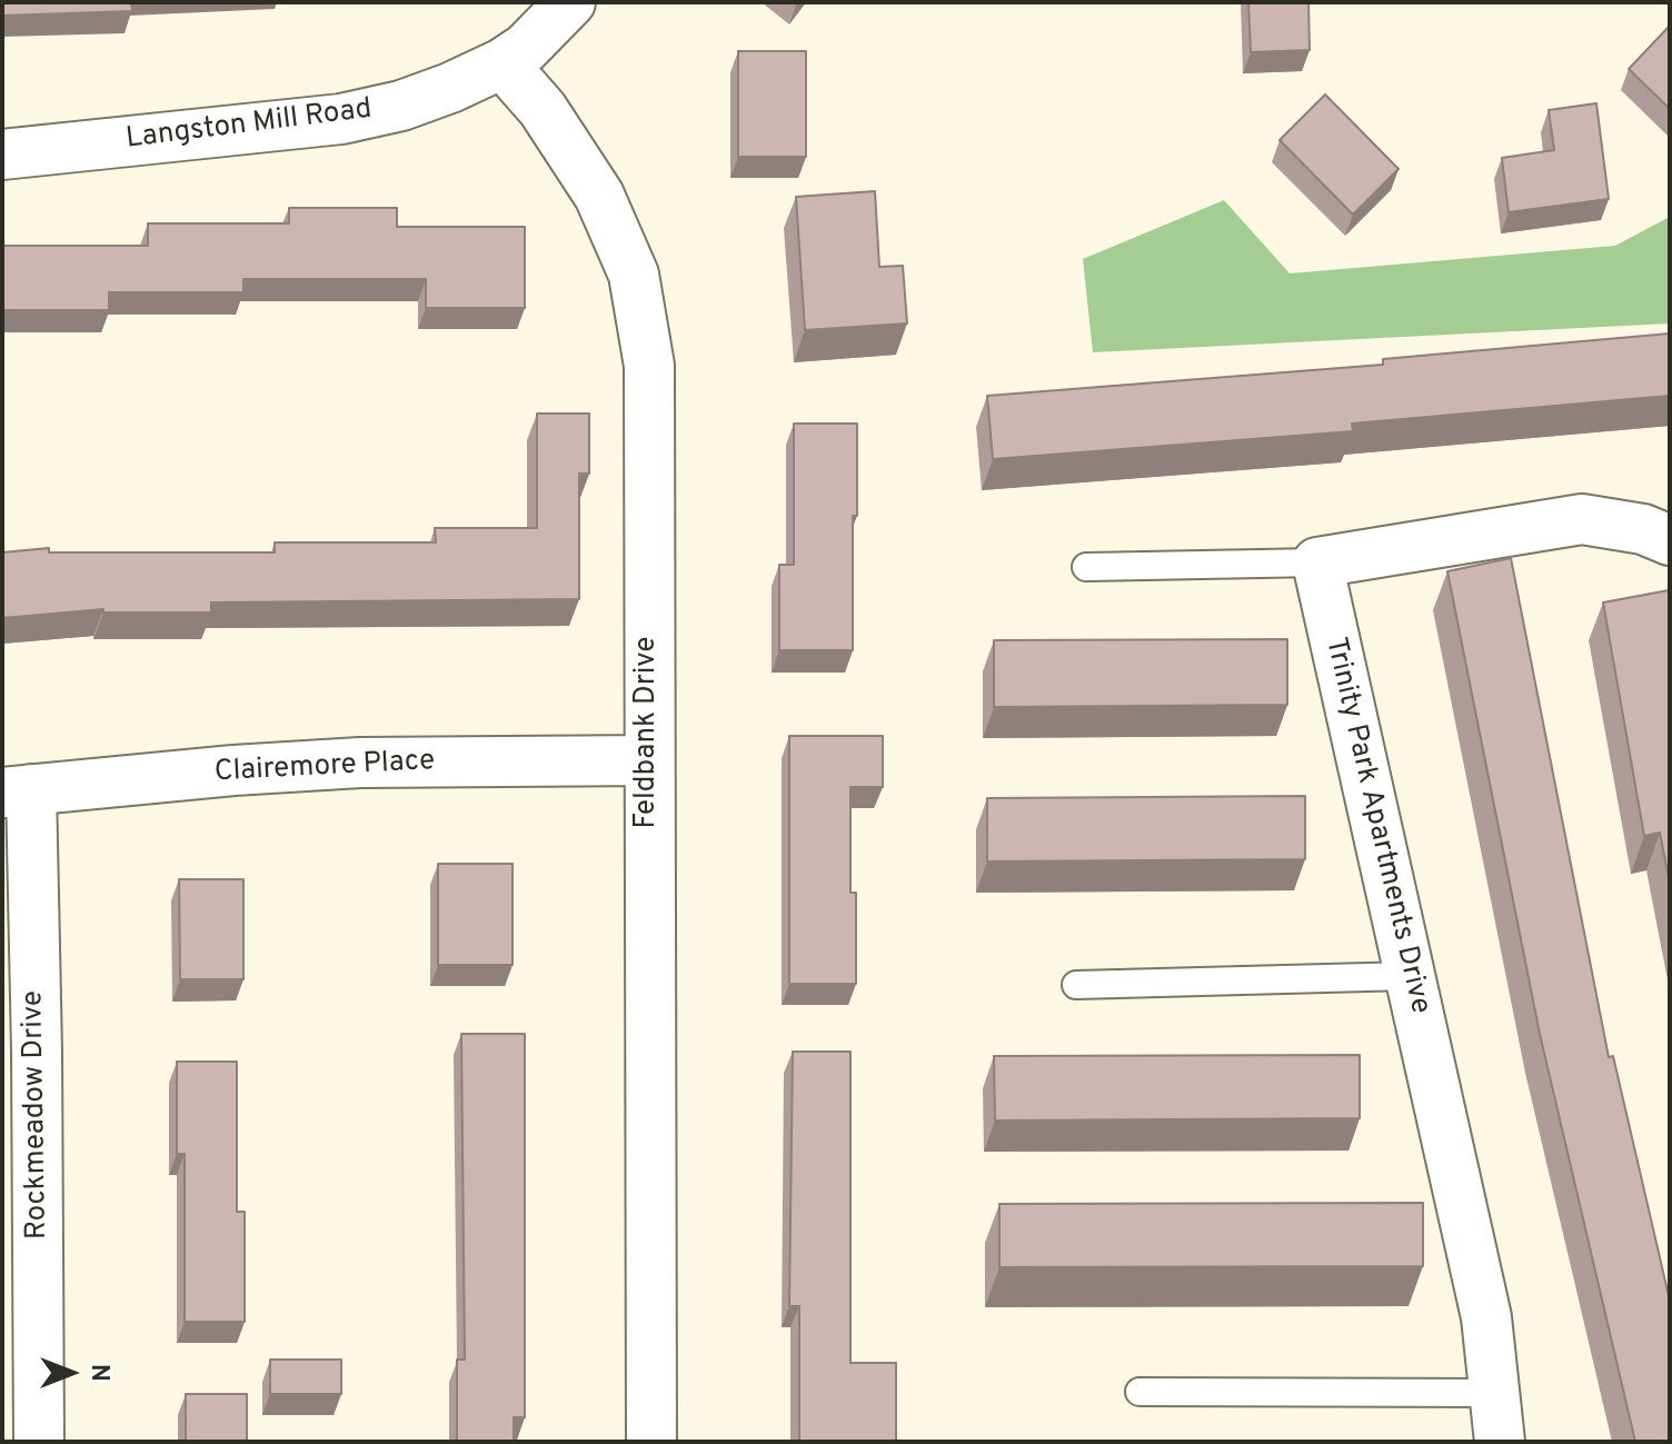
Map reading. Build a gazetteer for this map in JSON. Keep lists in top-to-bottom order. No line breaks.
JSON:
{"streets":{"street":["Langston Mill Road","Feldbank Drive","Clairemore Place","Trinity Park Apartments Drive","Rockmeadow Drive"]},"crossings":[["Langston Mill Road","Feldbank Drive"],["Feldbank Drive","Clairemore Place"],["Clairemore Place","Rockmeadow Drive"]],"north":"right"}
